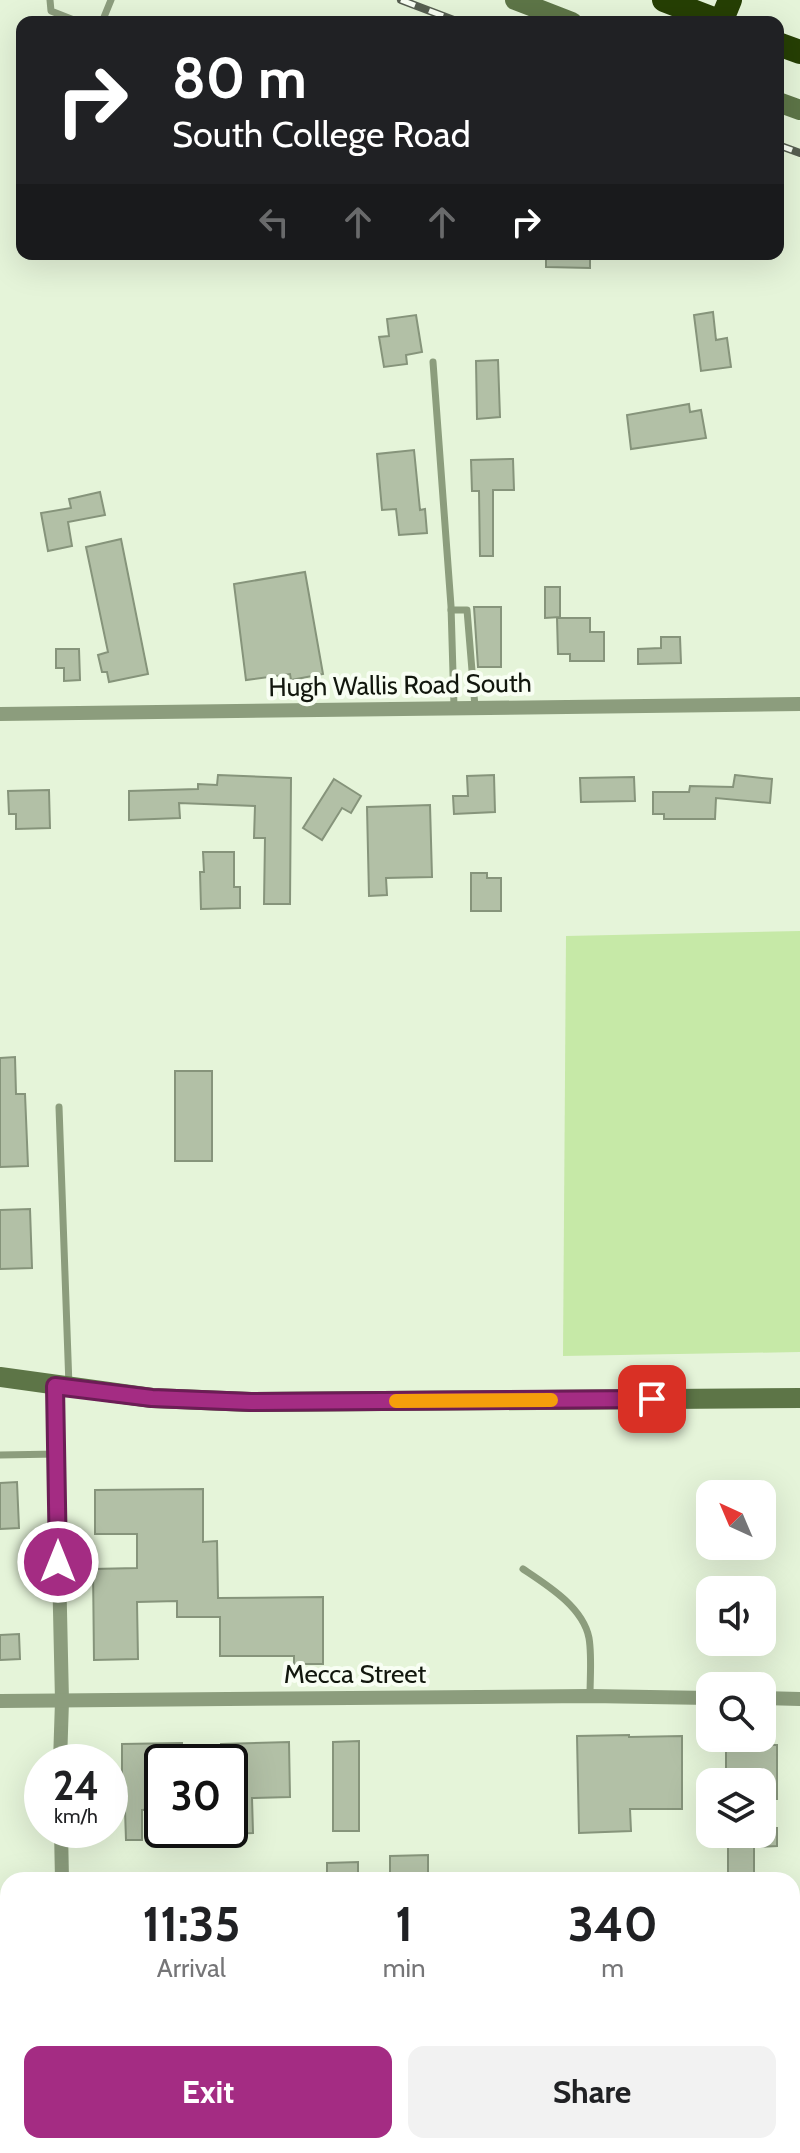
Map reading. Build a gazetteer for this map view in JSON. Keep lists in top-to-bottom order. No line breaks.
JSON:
{"streets":{"street":["Hugh Wallis Road South","Mecca Street"]},"north":"top left","page":{"turn":["80 m","South College Road"],"speed":"24 km/h","limit":"30","eta":["11:35","Arrival","1","min","340","m"],"buttons":["Exit","Share"]}}
